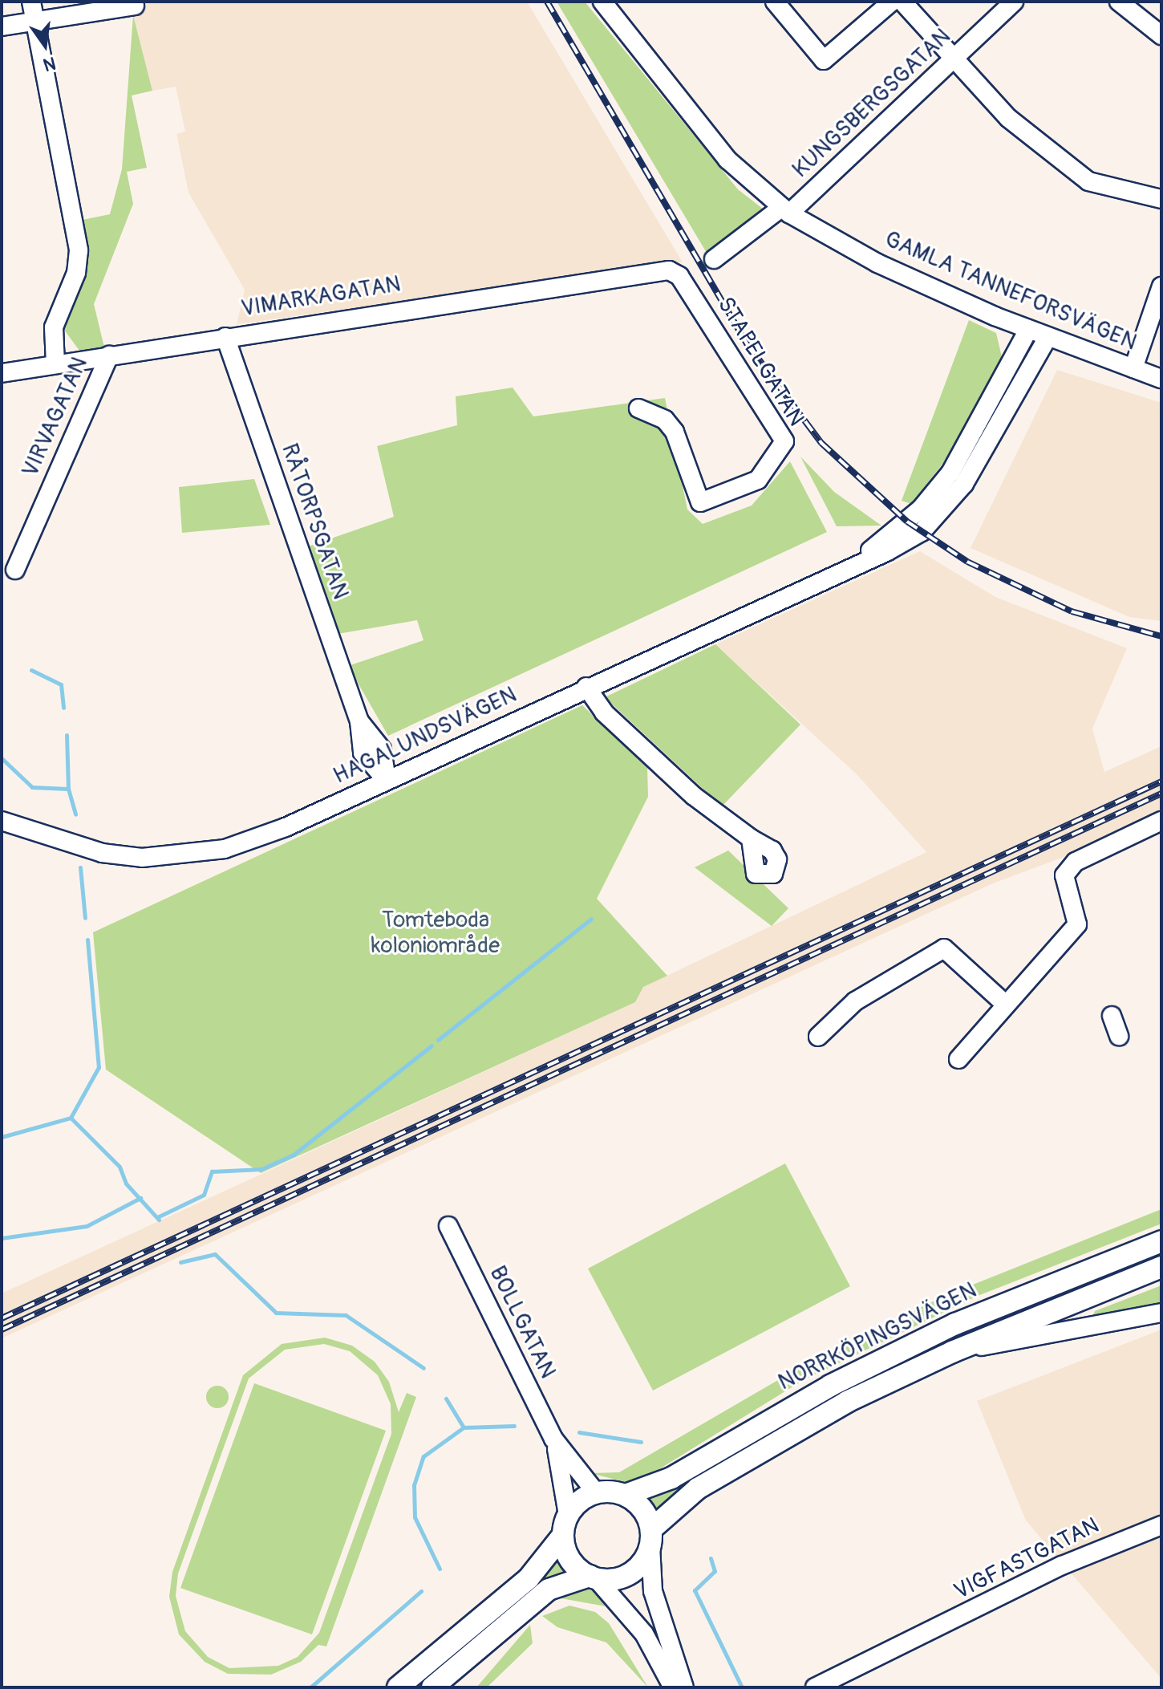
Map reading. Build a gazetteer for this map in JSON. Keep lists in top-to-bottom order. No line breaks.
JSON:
{"streets":{"main road":["NORRKÖPINGSVÄGEN"],"street":["KUNGSBERGSGATAN","GAMLA TANNEFORSVÄGEN","VIMARKAGATAN","STAPELGATAN","VIRVAGATAN","RÅTORPSGATAN","HAGALUNDSVÄGEN","BOLLGATAN","VIGFASTGATAN"]},"crossings":[["KUNGSBERGSGATAN","GAMLA TANNEFORSVÄGEN"],["GAMLA TANNEFORSVÄGEN","HAGALUNDSVÄGEN"],["VIMARKAGATAN","STAPELGATAN"],["VIMARKAGATAN","VIRVAGATAN"],["VIMARKAGATAN","RÅTORPSGATAN"],["RÅTORPSGATAN","HAGALUNDSVÄGEN"],["BOLLGATAN","NORRKÖPINGSVÄGEN"]],"parks":["Tomteboda koloniområde"],"north":"bottom"}
